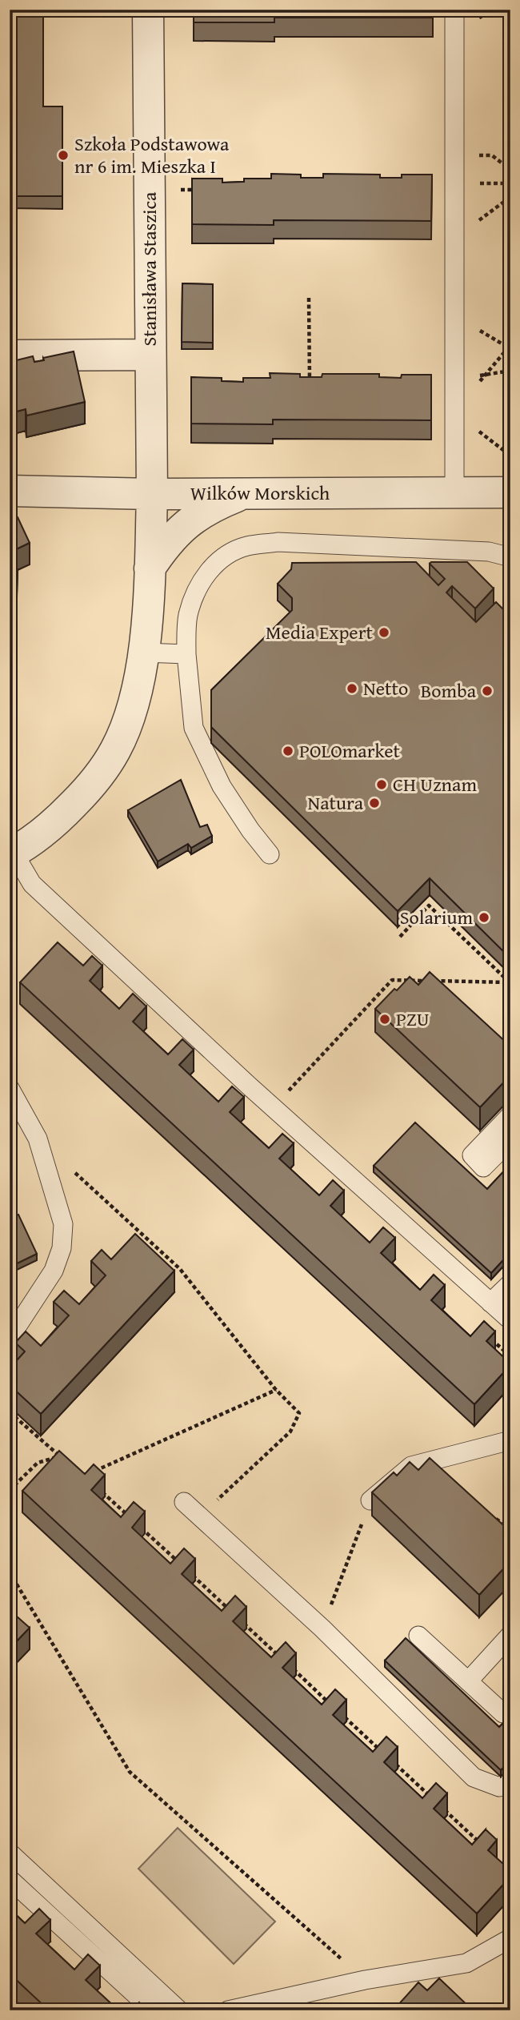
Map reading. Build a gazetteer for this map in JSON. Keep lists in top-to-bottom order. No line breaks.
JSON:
{"streets":{"street":["Stanisława Staszica","Wilków Morskich"]},"crossings":[["Stanisława Staszica","Wilków Morskich"]],"places":["Szkoła Podstawowa nr 6 im. Mieszka I","Media Expert","Netto","Bomba","POLOmarket","CH Uznam","Natura","Solarium","PZU"]}
